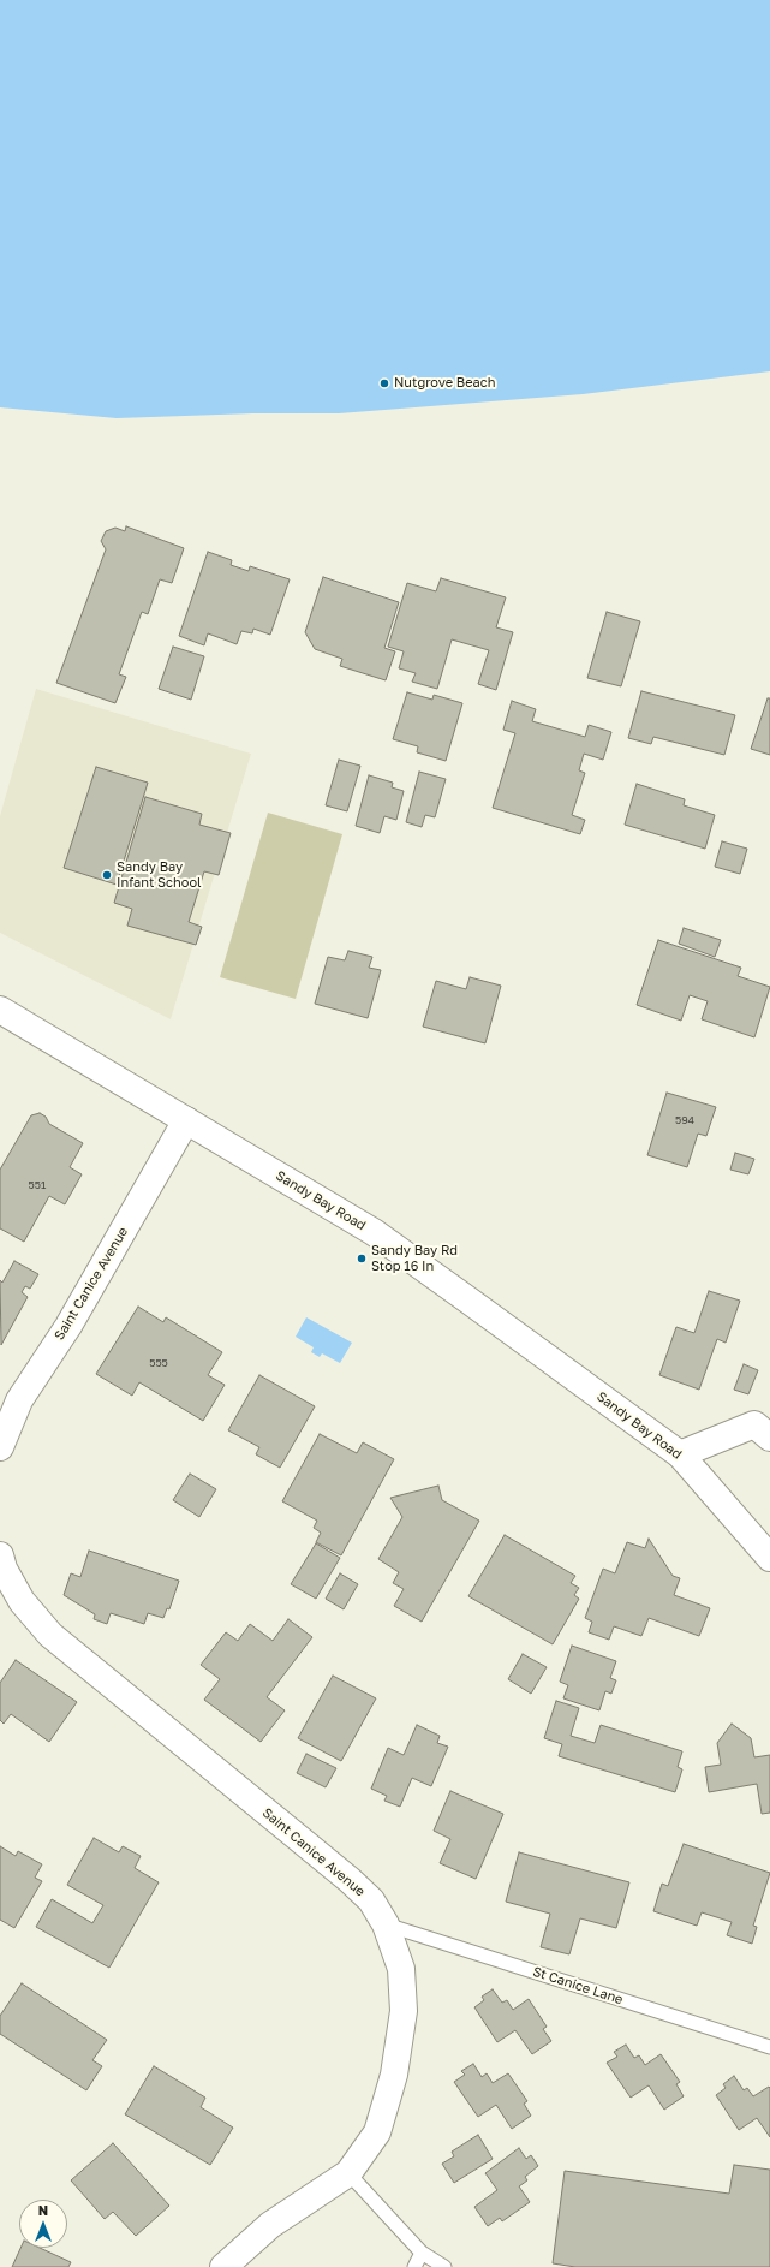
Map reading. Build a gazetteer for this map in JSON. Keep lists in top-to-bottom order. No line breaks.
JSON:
{"streets":{"street":["Sandy Bay Road","Saint Canice Avenue"],"lane":["St Canice Lane"]},"crossings":[["Sandy Bay Road","Saint Canice Avenue"],["Saint Canice Avenue","St Canice Lane"]],"places":["Nutgrove Beach","Sandy Bay Infant School","Sandy Bay Rd Stop 16 In"],"house_numbers":["594","551","555"],"north":"top"}
